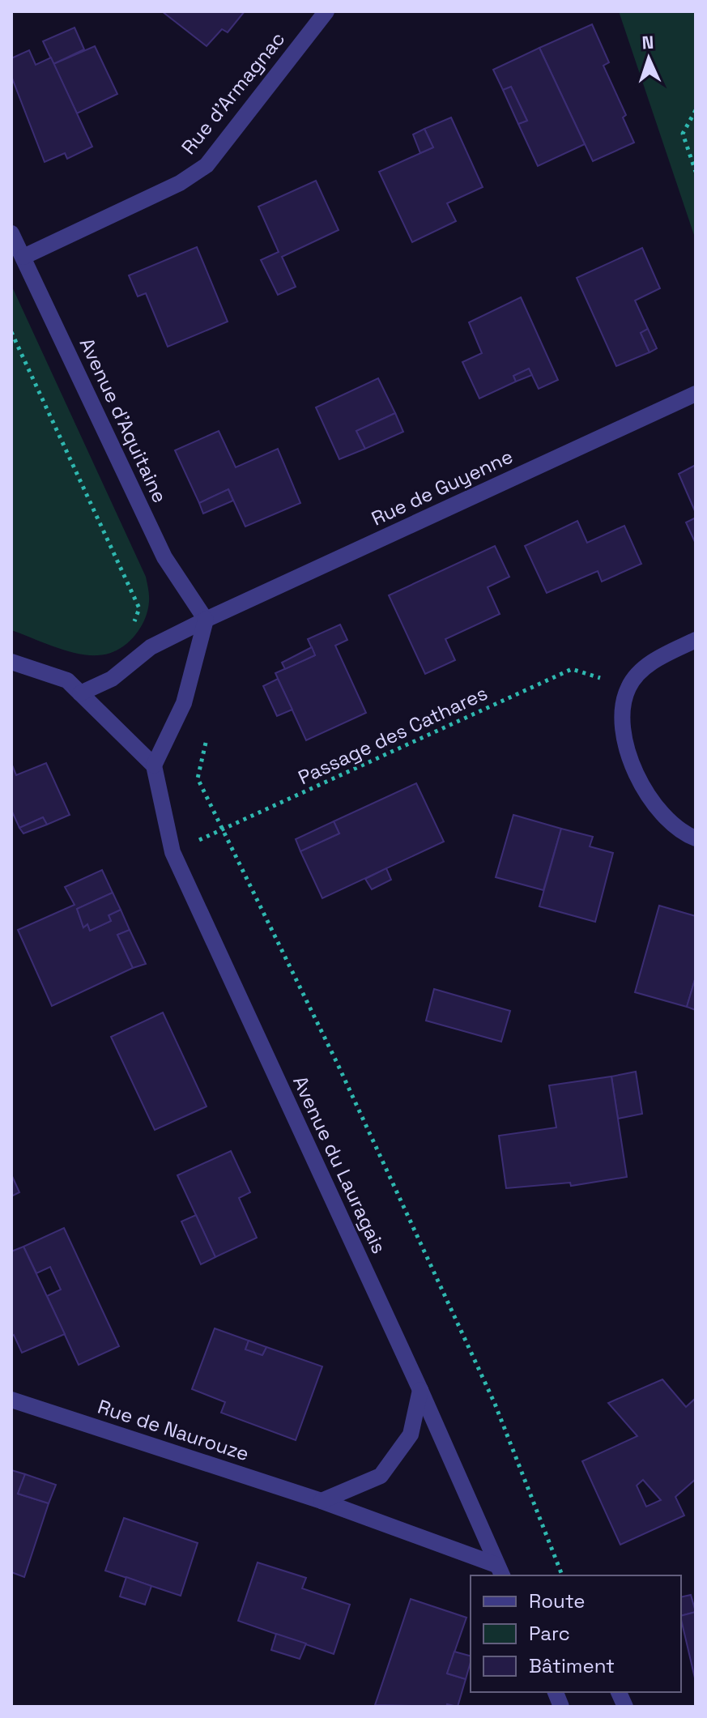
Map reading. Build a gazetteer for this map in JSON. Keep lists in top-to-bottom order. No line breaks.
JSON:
{"streets":{"street":["Rue d'Armagnac","Avenue d'Aquitaine","Rue de Guyenne","Avenue du Lauragais","Rue de Naurouze"],"path":["Passage des Cathares"]},"crossings":[["Rue d'Armagnac","Avenue d'Aquitaine"],["Avenue d'Aquitaine","Rue de Guyenne"],["Passage des Cathares","Avenue du Lauragais"],["Avenue du Lauragais","Rue de Naurouze"]],"legend":["Route","Parc","Bâtiment"],"north":"top"}
